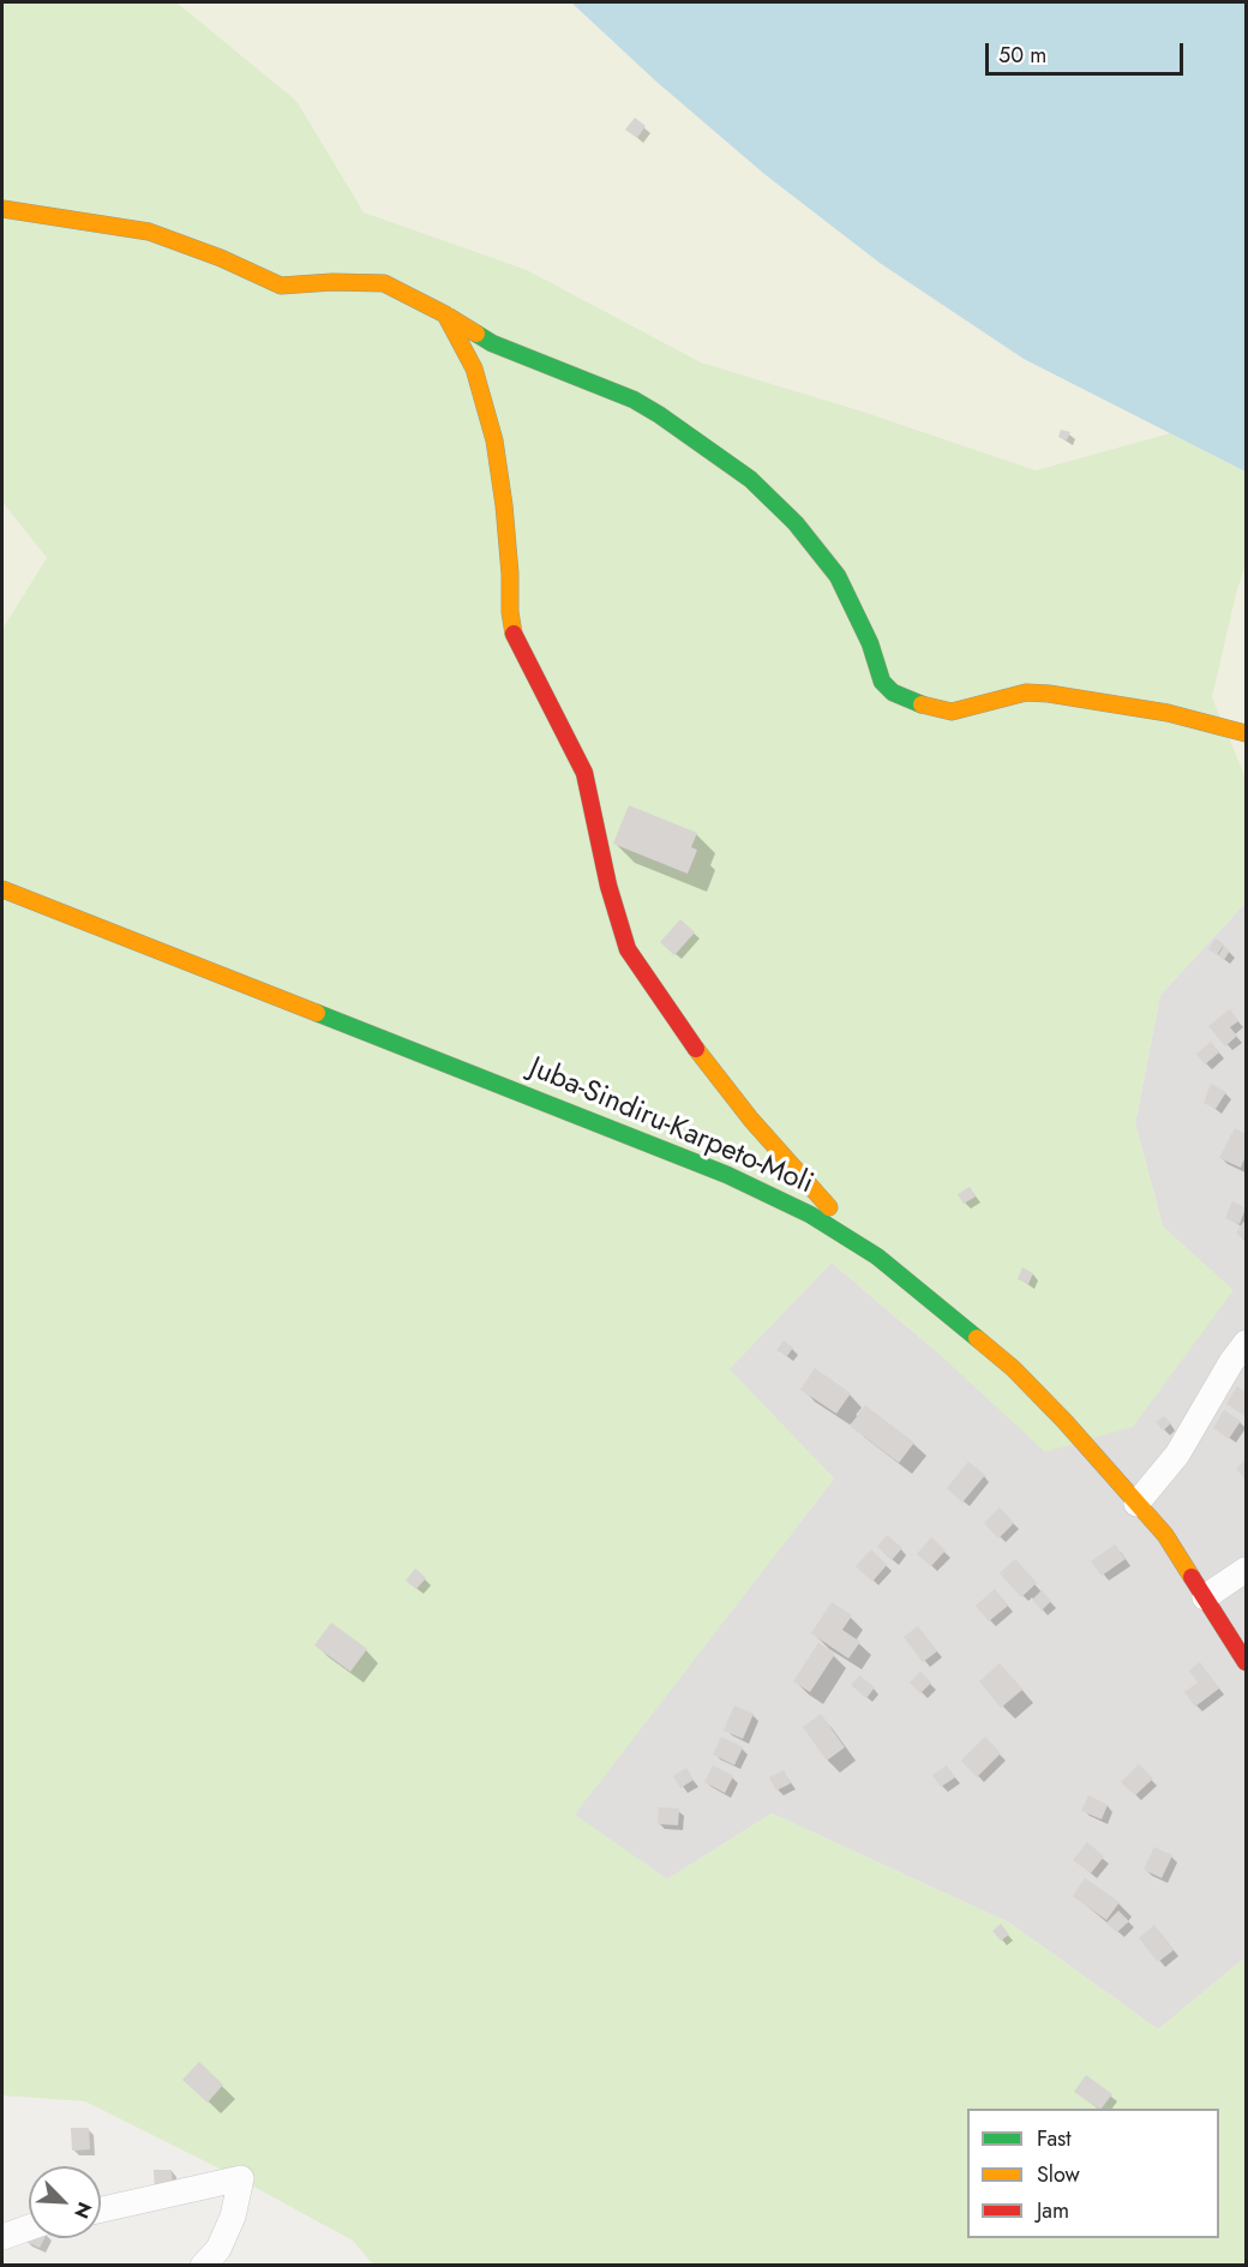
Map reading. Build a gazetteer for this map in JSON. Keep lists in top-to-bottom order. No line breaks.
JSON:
{"streets":{"street":["Juba-Sindiru-Karpeto-Moli"]},"legend":["Fast","Slow","Jam"],"scale_bar":"50 m","north":"bottom right"}
